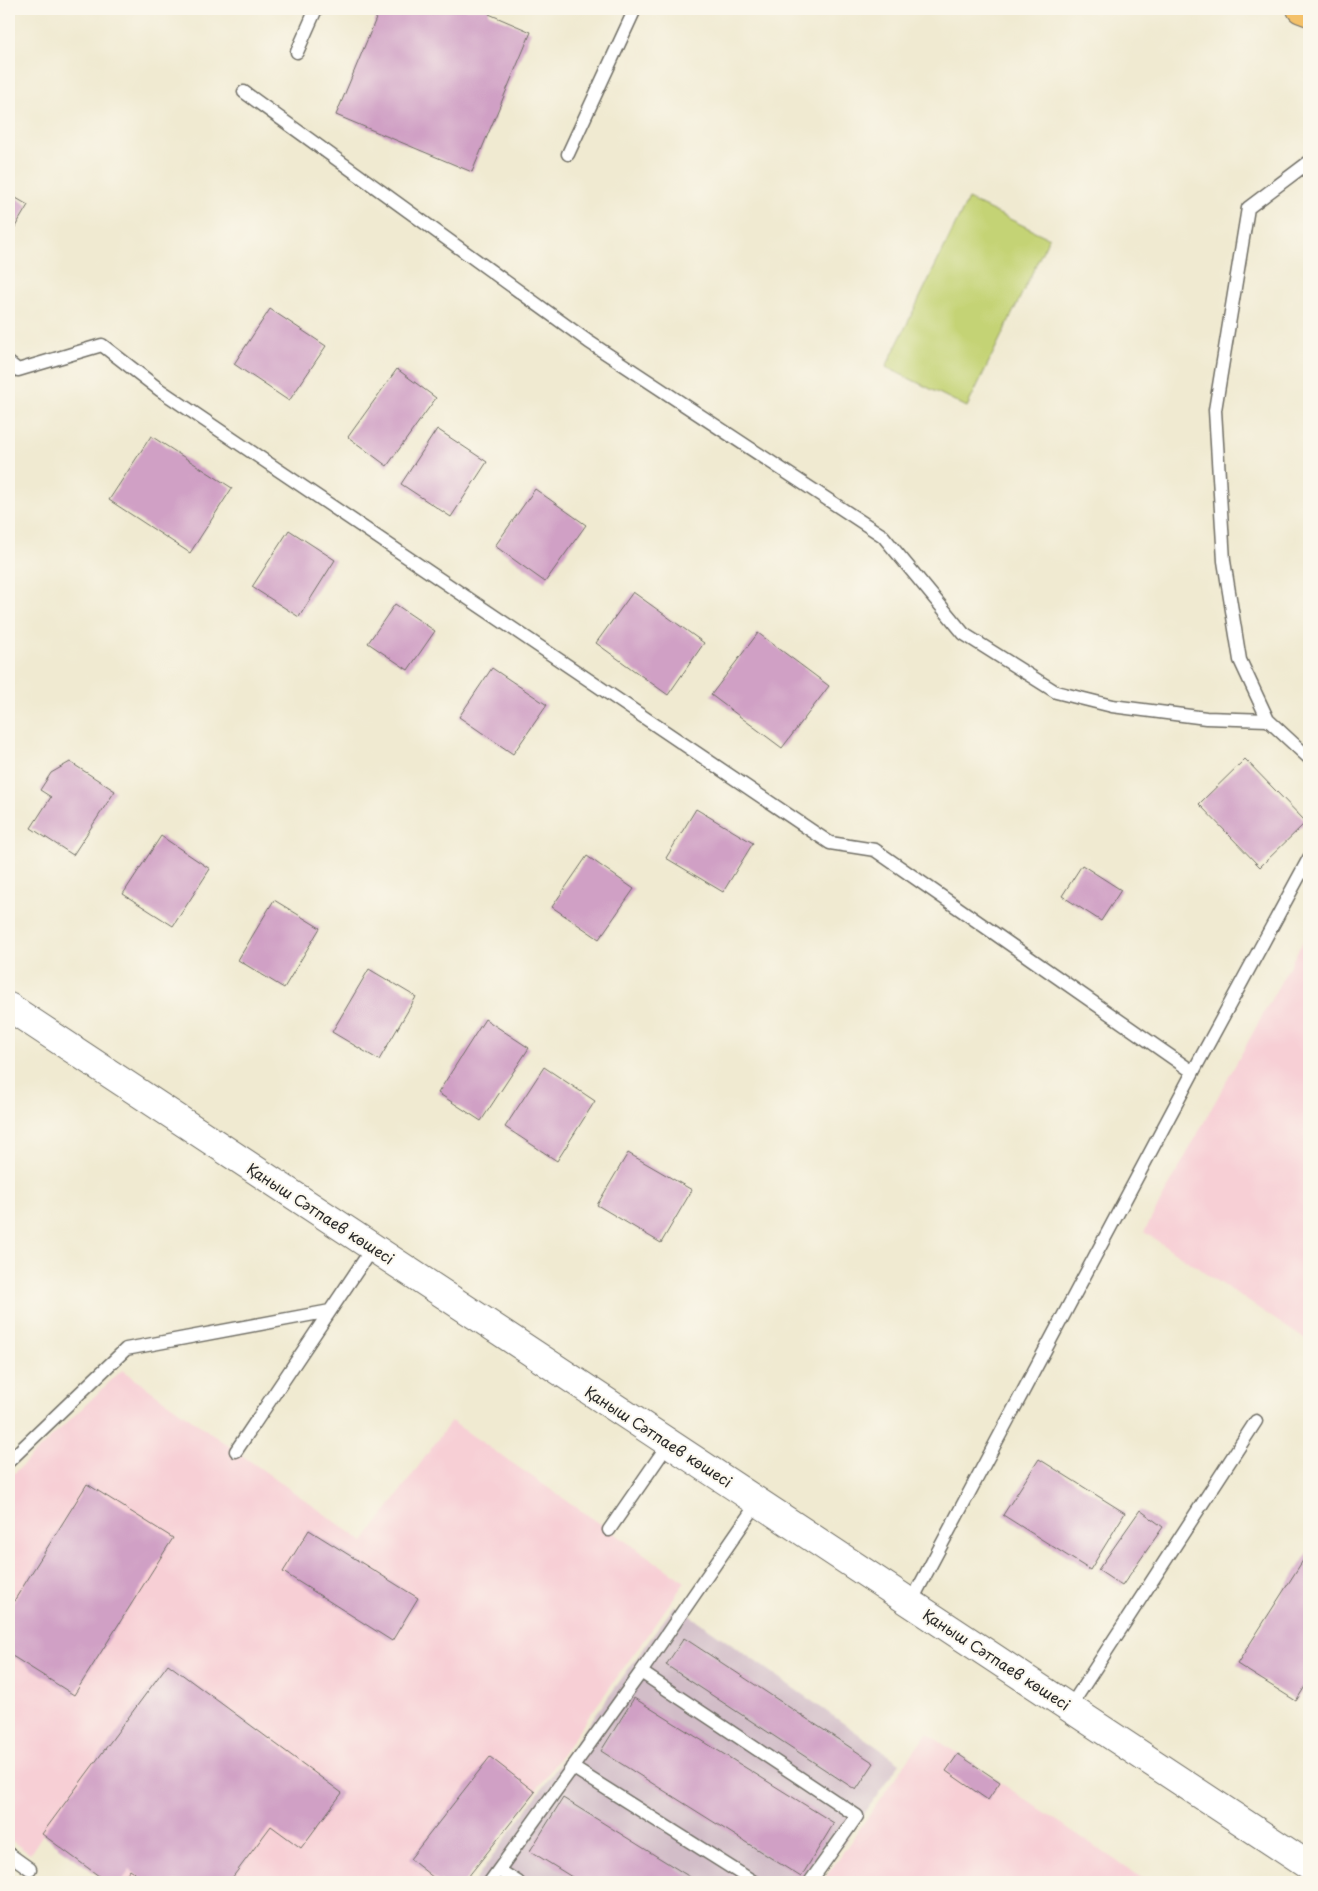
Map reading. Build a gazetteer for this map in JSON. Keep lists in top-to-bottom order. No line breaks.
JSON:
{"streets":{"street":["Қаныш Сәтпаев көшесі"]}}
